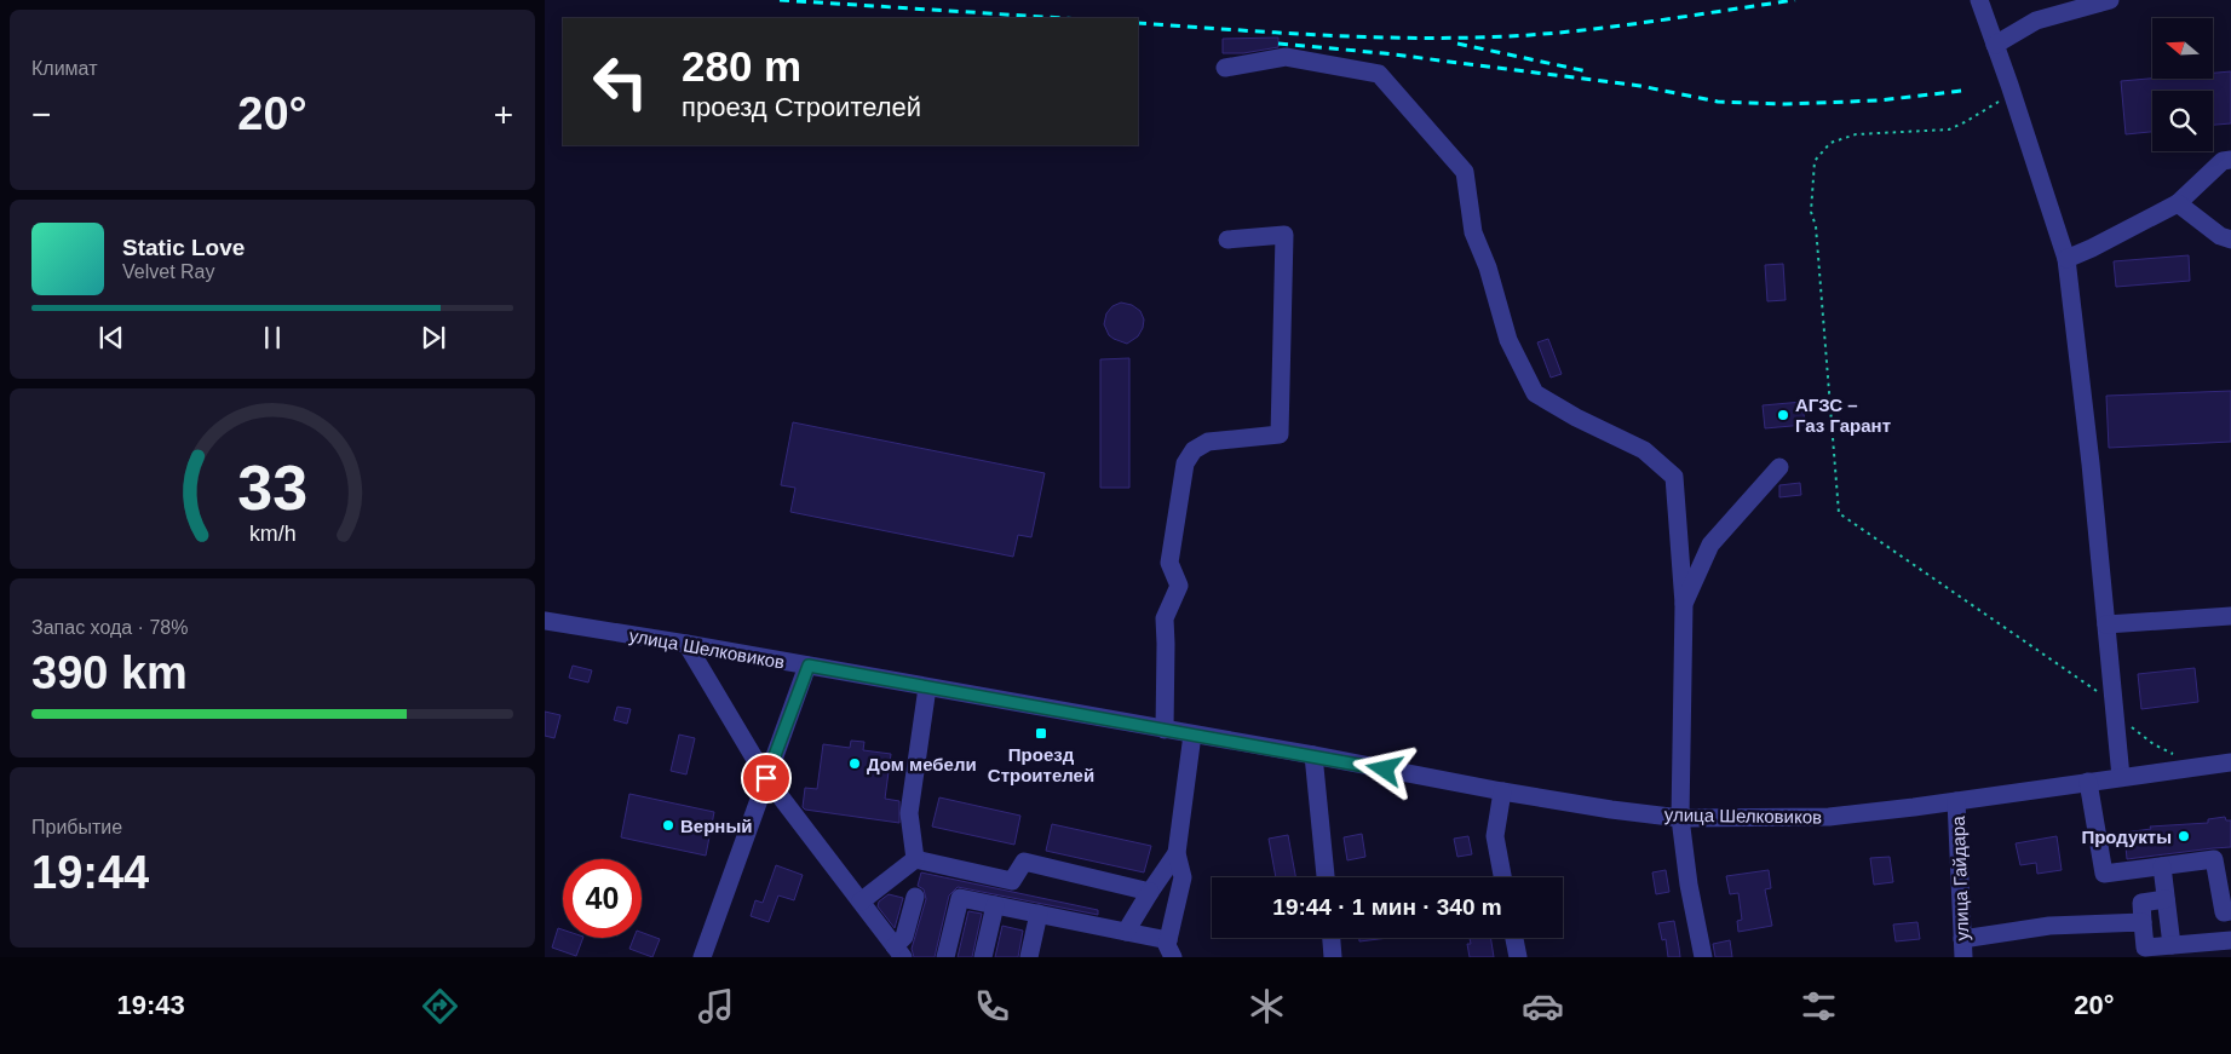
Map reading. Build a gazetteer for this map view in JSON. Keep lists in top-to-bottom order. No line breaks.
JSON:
{"streets":{"street":["улица Шелковиков","улица Гайдара"]},"crossings":[["улица Шелковиков","улица Гайдара"]],"places":{"other":["АГЗС – Газ Гарант","Дом мебели","Верный","Продукты"],"transit":["Проезд Строителей"]},"north":"left","page":{"tile":["Климат",["Запас хода · 78%","390 km"],["Прибытие","19:44"]],"turn":["280 m","проезд Строителей"],"heat":["−","20°","+"],"song":["Static Love","Velvet Ray"],"limit":"40","trip":"19:44 · 1 мин · 340 m","tabs":["19:43","20°"],"gauge":["33","km/h"]}}
